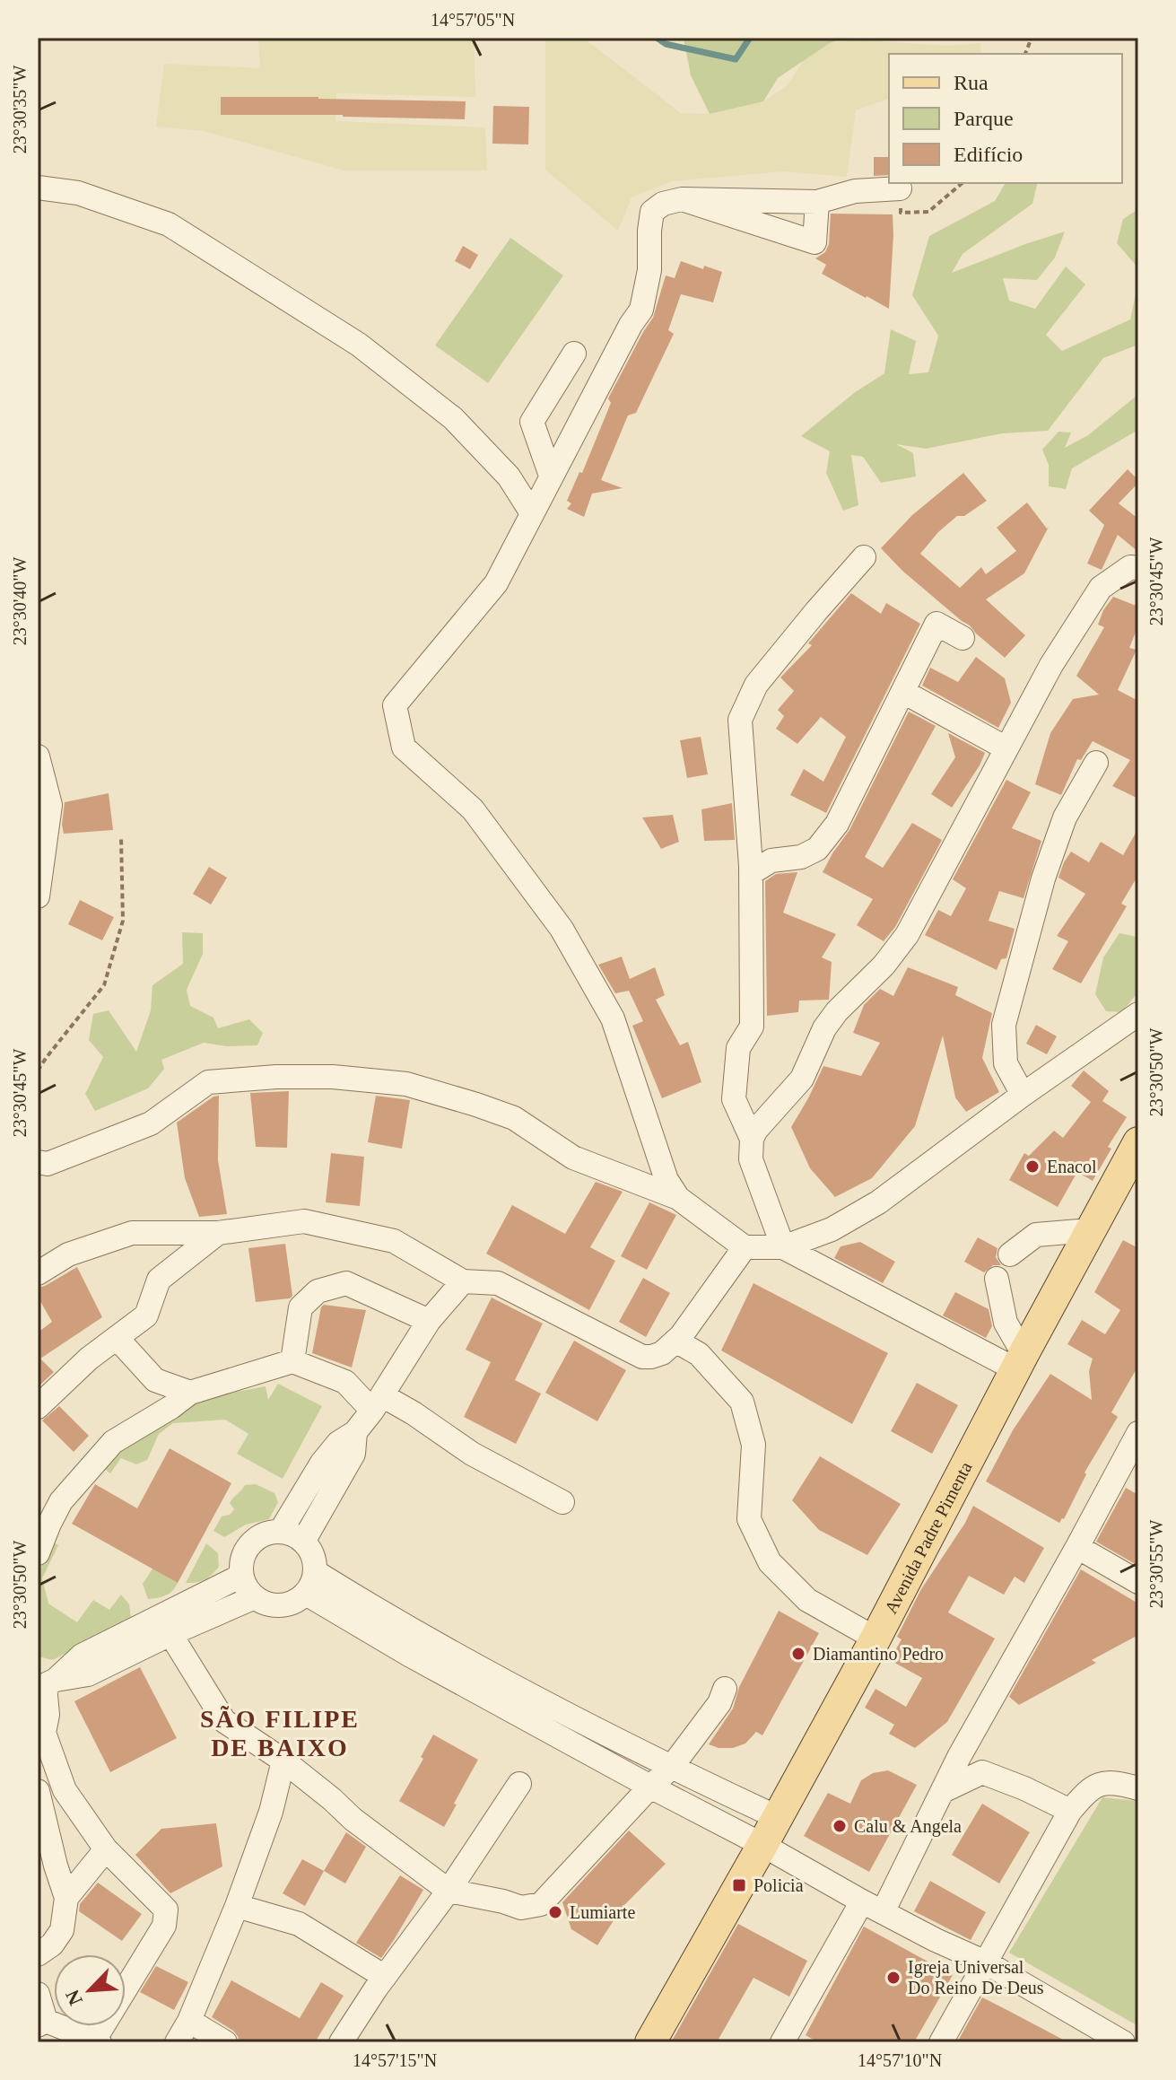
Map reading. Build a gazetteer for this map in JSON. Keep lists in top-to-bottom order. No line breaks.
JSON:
{"streets":{"main road":["Avenida Padre Pimenta"]},"districts":["SÃO FILIPE DE BAIXO"],"places":{"other":["Enacol","Diamantino Pedro","Calu & Angela","Lumiarte","Igreja Universal Do Reino De Deus"],"transit":["Policia"]},"legend":["Rua","Parque","Edifício"],"north":"bottom left","coordinates":["14°57'05\"N","23°30'35\"W","23°30'45\"W","23°30'40\"W","23°30'50\"W","23°30'55\"W","14°57'15\"N","14°57'10\"N"]}
